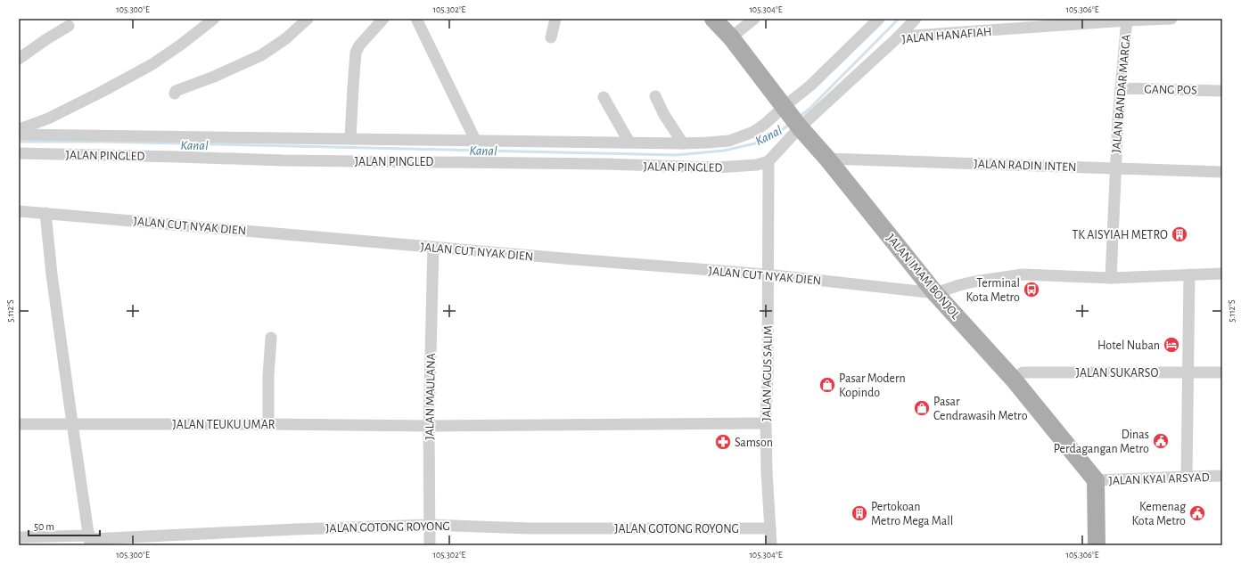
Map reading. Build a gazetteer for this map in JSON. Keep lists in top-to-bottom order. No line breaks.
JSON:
{"streets":{"main road":["JALAN IMAM BONJOL"],"street":["JALAN HANAFIAH","GANG POS","JALAN BANDAR MARGA","JALAN PINGLED","JALAN RADIN INTEN","JALAN CUT NYAK DIEN","JALAN SUKARSO","JALAN AGUS SALIM","JALAN MAULANA","JALAN TEUKU UMAR","JALAN KYAI ARSYAD","JALAN GOTONG ROYONG"]},"crossings":[["JALAN HANAFIAH","JALAN BANDAR MARGA"],["JALAN HANAFIAH","JALAN IMAM BONJOL"],["GANG POS","JALAN BANDAR MARGA"],["JALAN BANDAR MARGA","JALAN RADIN INTEN"],["JALAN PINGLED","JALAN AGUS SALIM"],["JALAN RADIN INTEN","JALAN IMAM BONJOL"],["JALAN CUT NYAK DIEN","JALAN IMAM BONJOL"],["JALAN CUT NYAK DIEN","JALAN AGUS SALIM"],["JALAN CUT NYAK DIEN","JALAN MAULANA"],["JALAN IMAM BONJOL","JALAN SUKARSO"],["JALAN IMAM BONJOL","JALAN KYAI ARSYAD"],["JALAN AGUS SALIM","JALAN TEUKU UMAR"],["JALAN AGUS SALIM","JALAN GOTONG ROYONG"],["JALAN MAULANA","JALAN TEUKU UMAR"],["JALAN MAULANA","JALAN GOTONG ROYONG"]],"water":["Kanal"],"places":{"building":["TK AISYIAH METRO","Pertokoan Metro Mega Mall"],"bus stop":["Terminal Kota Metro"],"hotel":["Hotel Nuban"],"shop":["Pasar Modern Kopindo","Pasar Cendrawasih Metro"],"public building":["Dinas Perdagangan Metro","Kemenag Kota Metro"],"pharmacy":["Samson"]},"scale_bar":"50 m","coordinates":["105.300°E","105.302°E","105.304°E","105.306°E","5.112°S"]}
